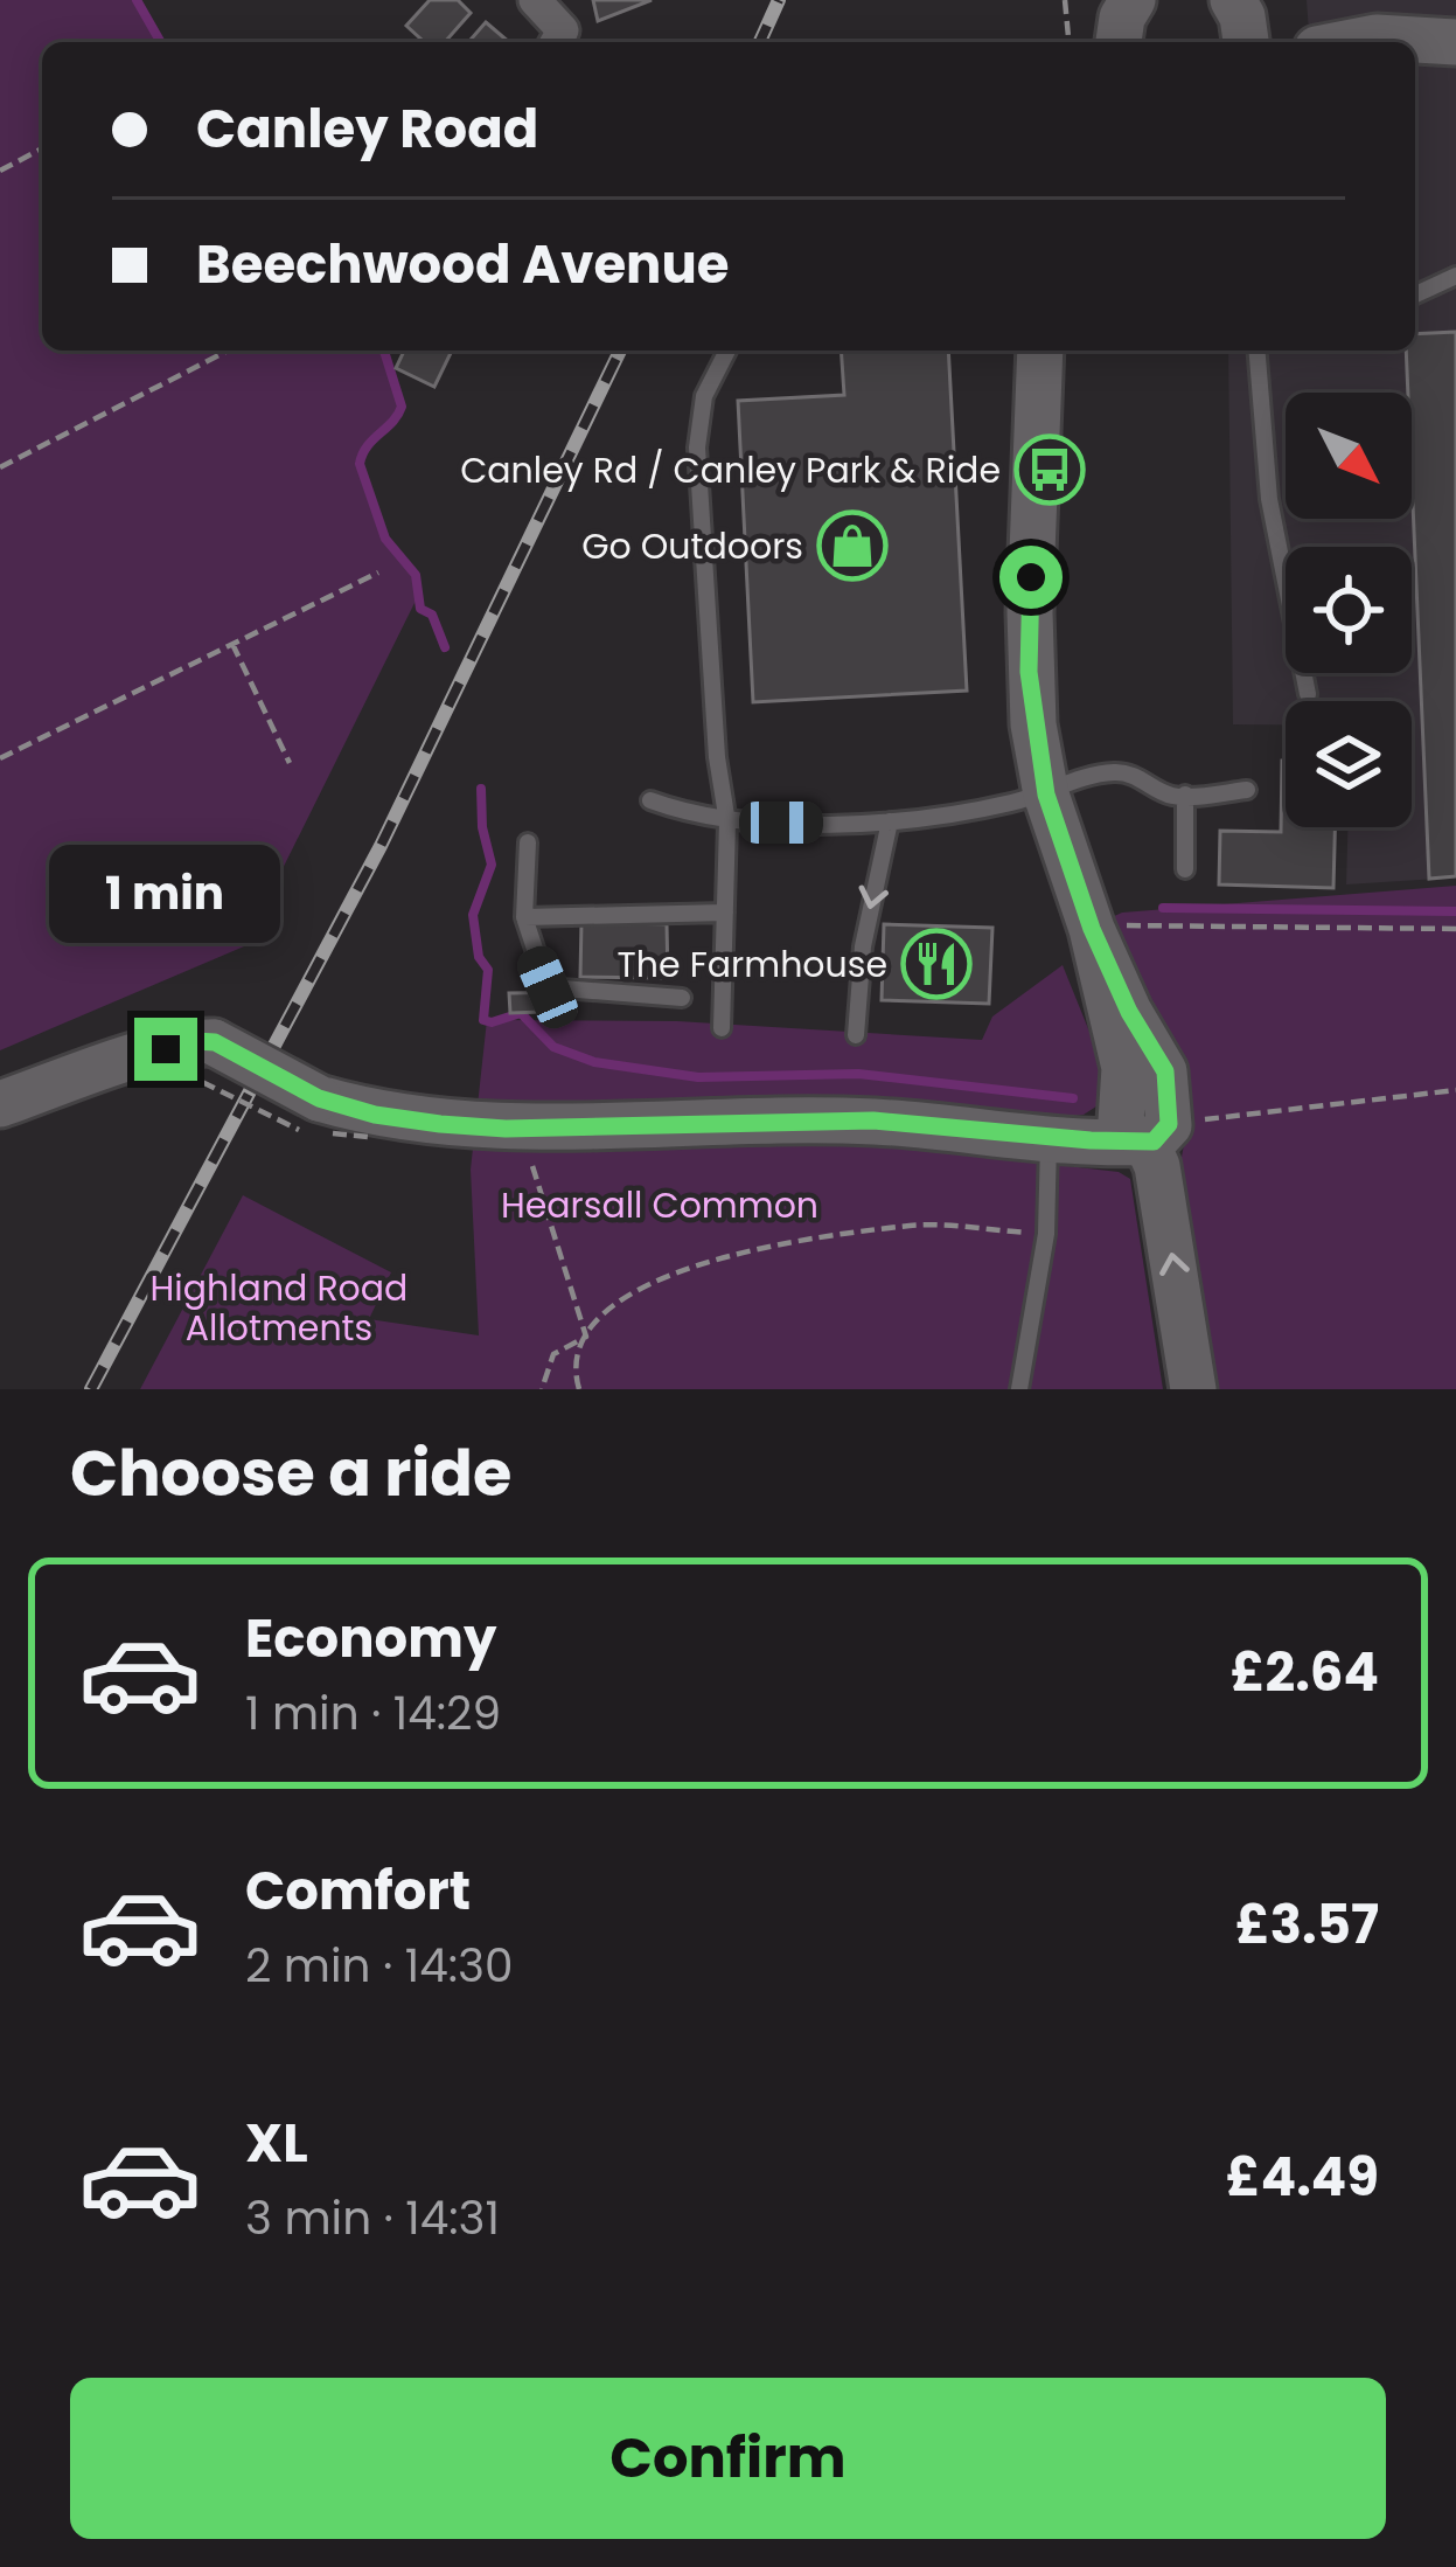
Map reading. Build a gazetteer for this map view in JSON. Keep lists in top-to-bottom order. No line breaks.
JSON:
{"parks":["Hearsall Common","Highland Road Allotments"],"places":{"bus stop":["Canley Rd / Canley Park & Ride"],"shop":["Go Outdoors"],"restaurant":["The Farmhouse"]},"north":"bottom right","page":{"banner":["Canley Road","Beechwood Avenue"],"bubble":"1 min","heading":"Choose a ride","list":[{"name":"Economy","note":"1 min · 14:29","value":"£2.64"},{"name":"Comfort","note":"2 min · 14:30","value":"£3.57"},{"name":"XL","note":"3 min · 14:31","value":"£4.49"}],"buttons":"Confirm"}}
